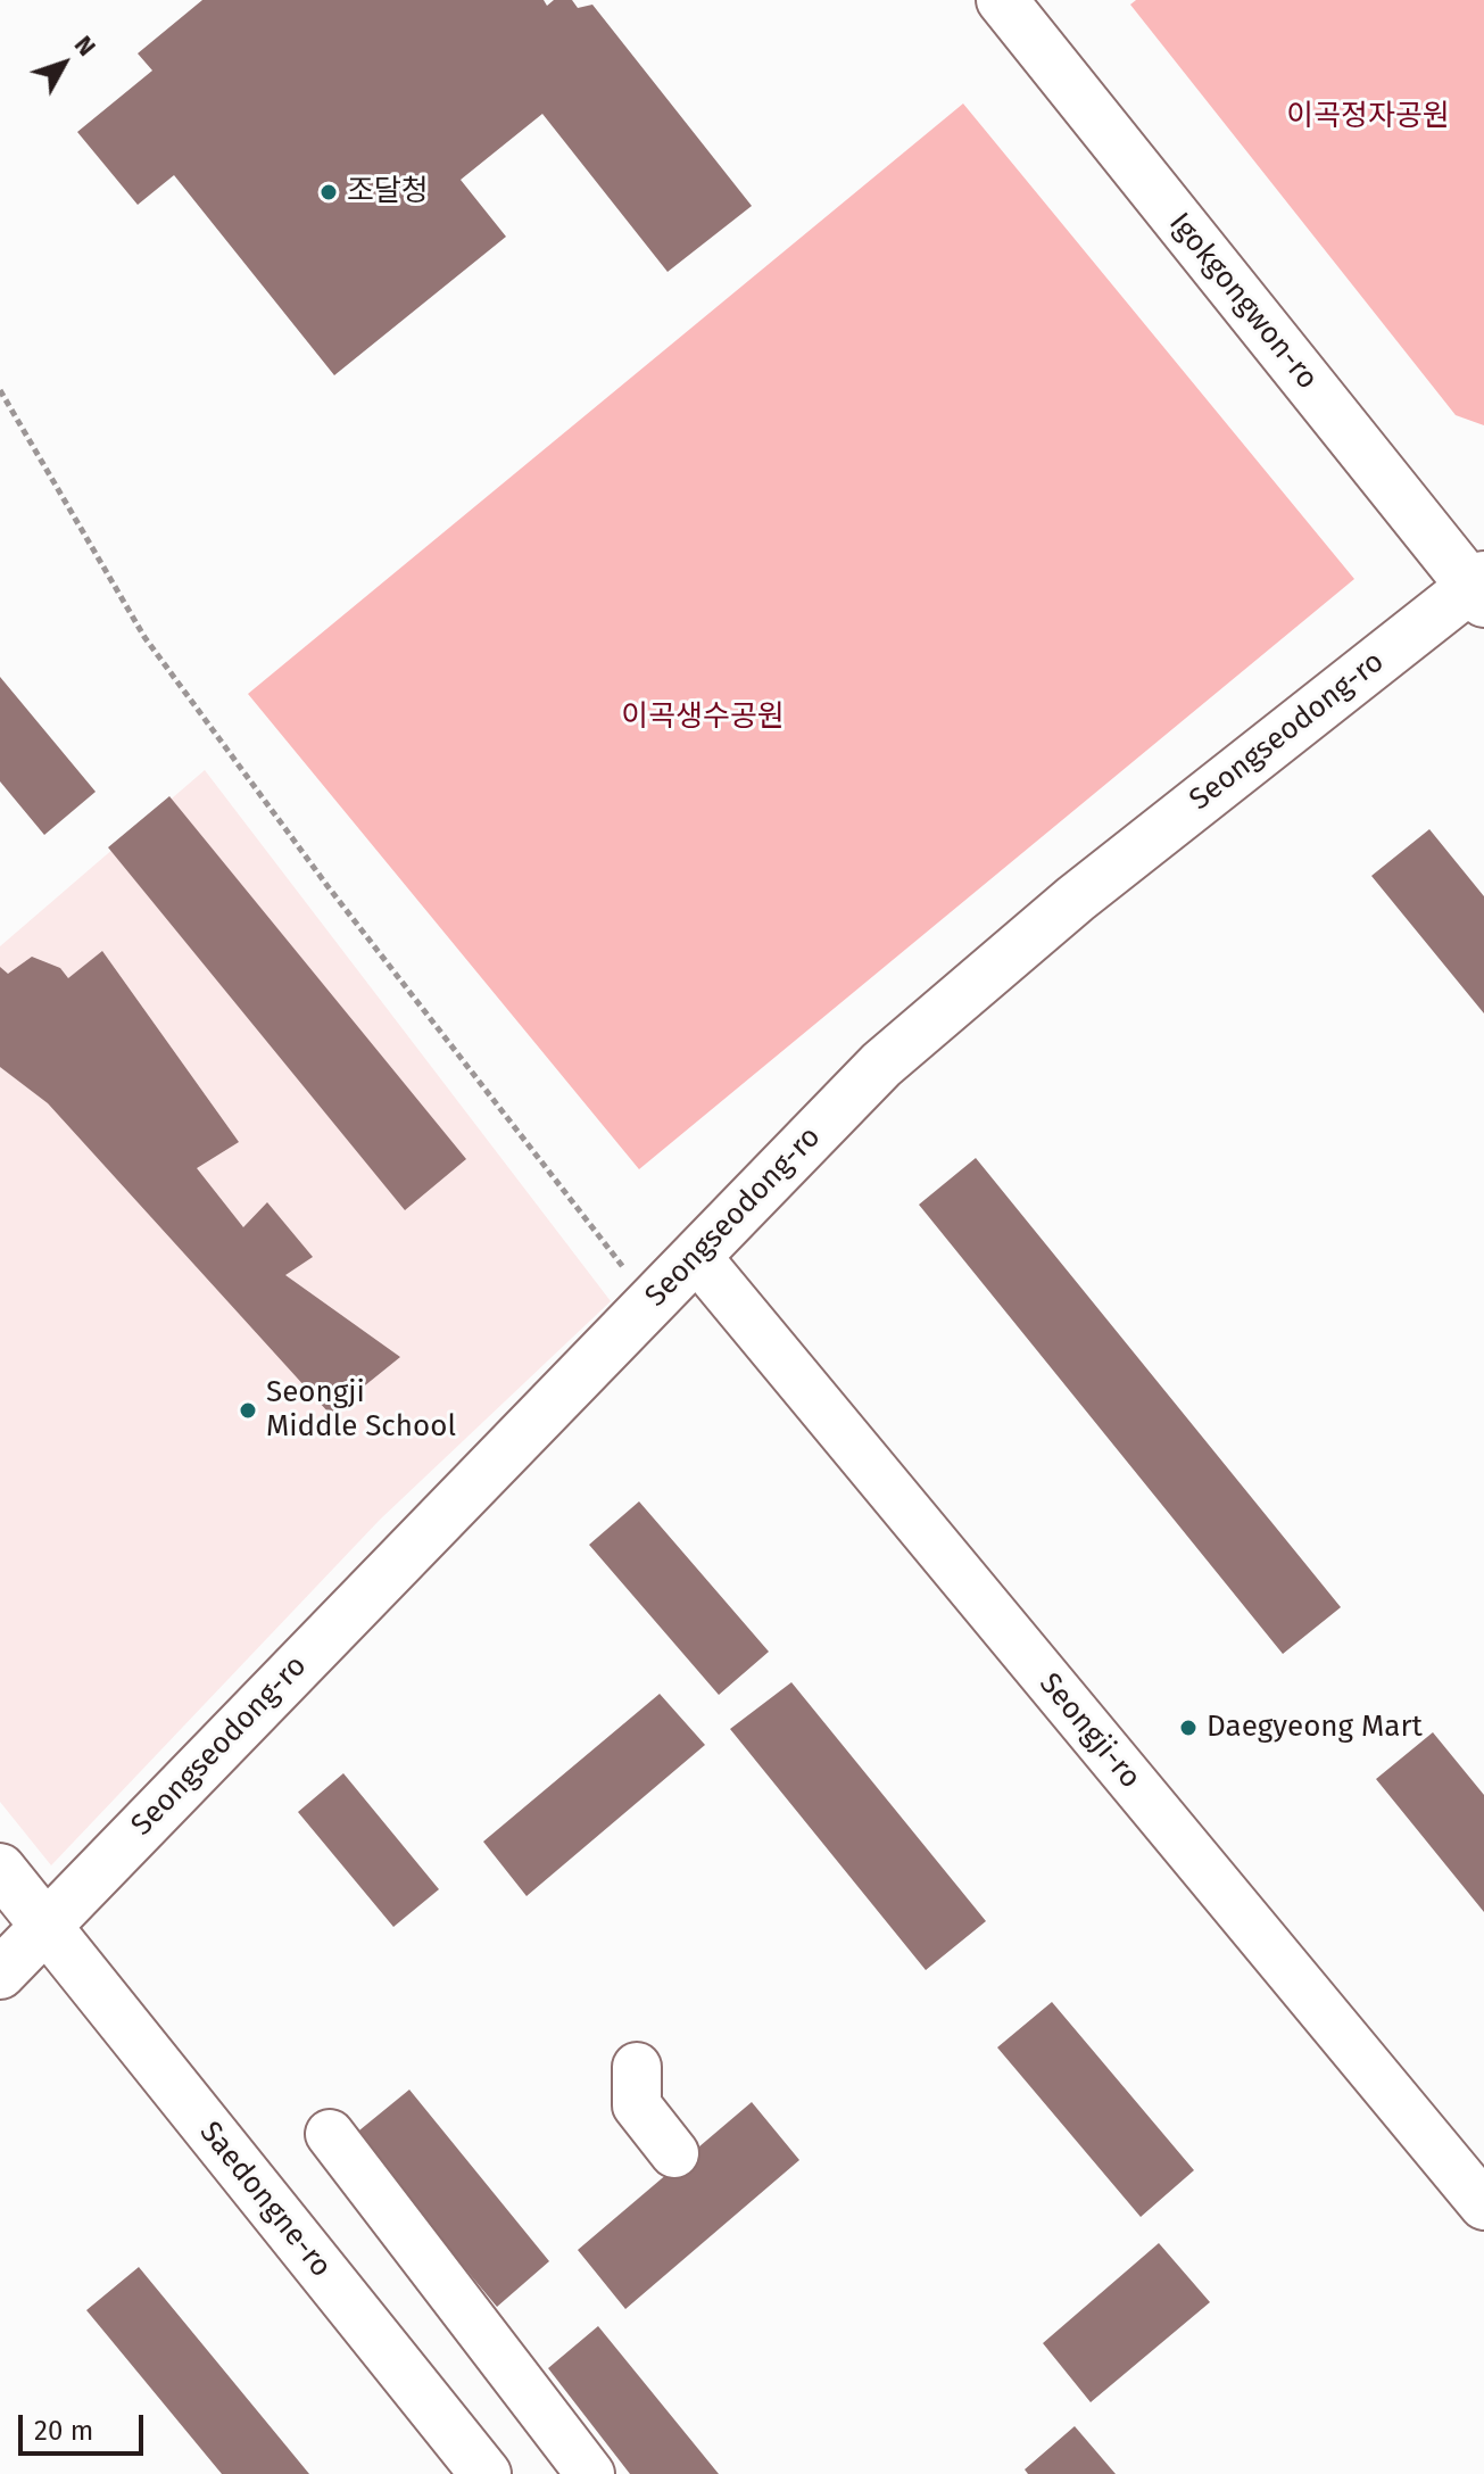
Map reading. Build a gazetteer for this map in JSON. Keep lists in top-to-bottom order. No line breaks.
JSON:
{"streets":{"main road":["Igokgongwon-ro","Seongseodong-ro","Saedongne-ro"],"street":["Seongji-ro"]},"crossings":[["Igokgongwon-ro","Seongseodong-ro"],["Seongseodong-ro","Seongji-ro"],["Seongseodong-ro","Saedongne-ro"]],"parks":["이곡정자공원","이곡생수공원"],"places":["조달청","Seongji Middle School","Daegyeong Mart"],"scale_bar":"20 m","north":"top right"}
